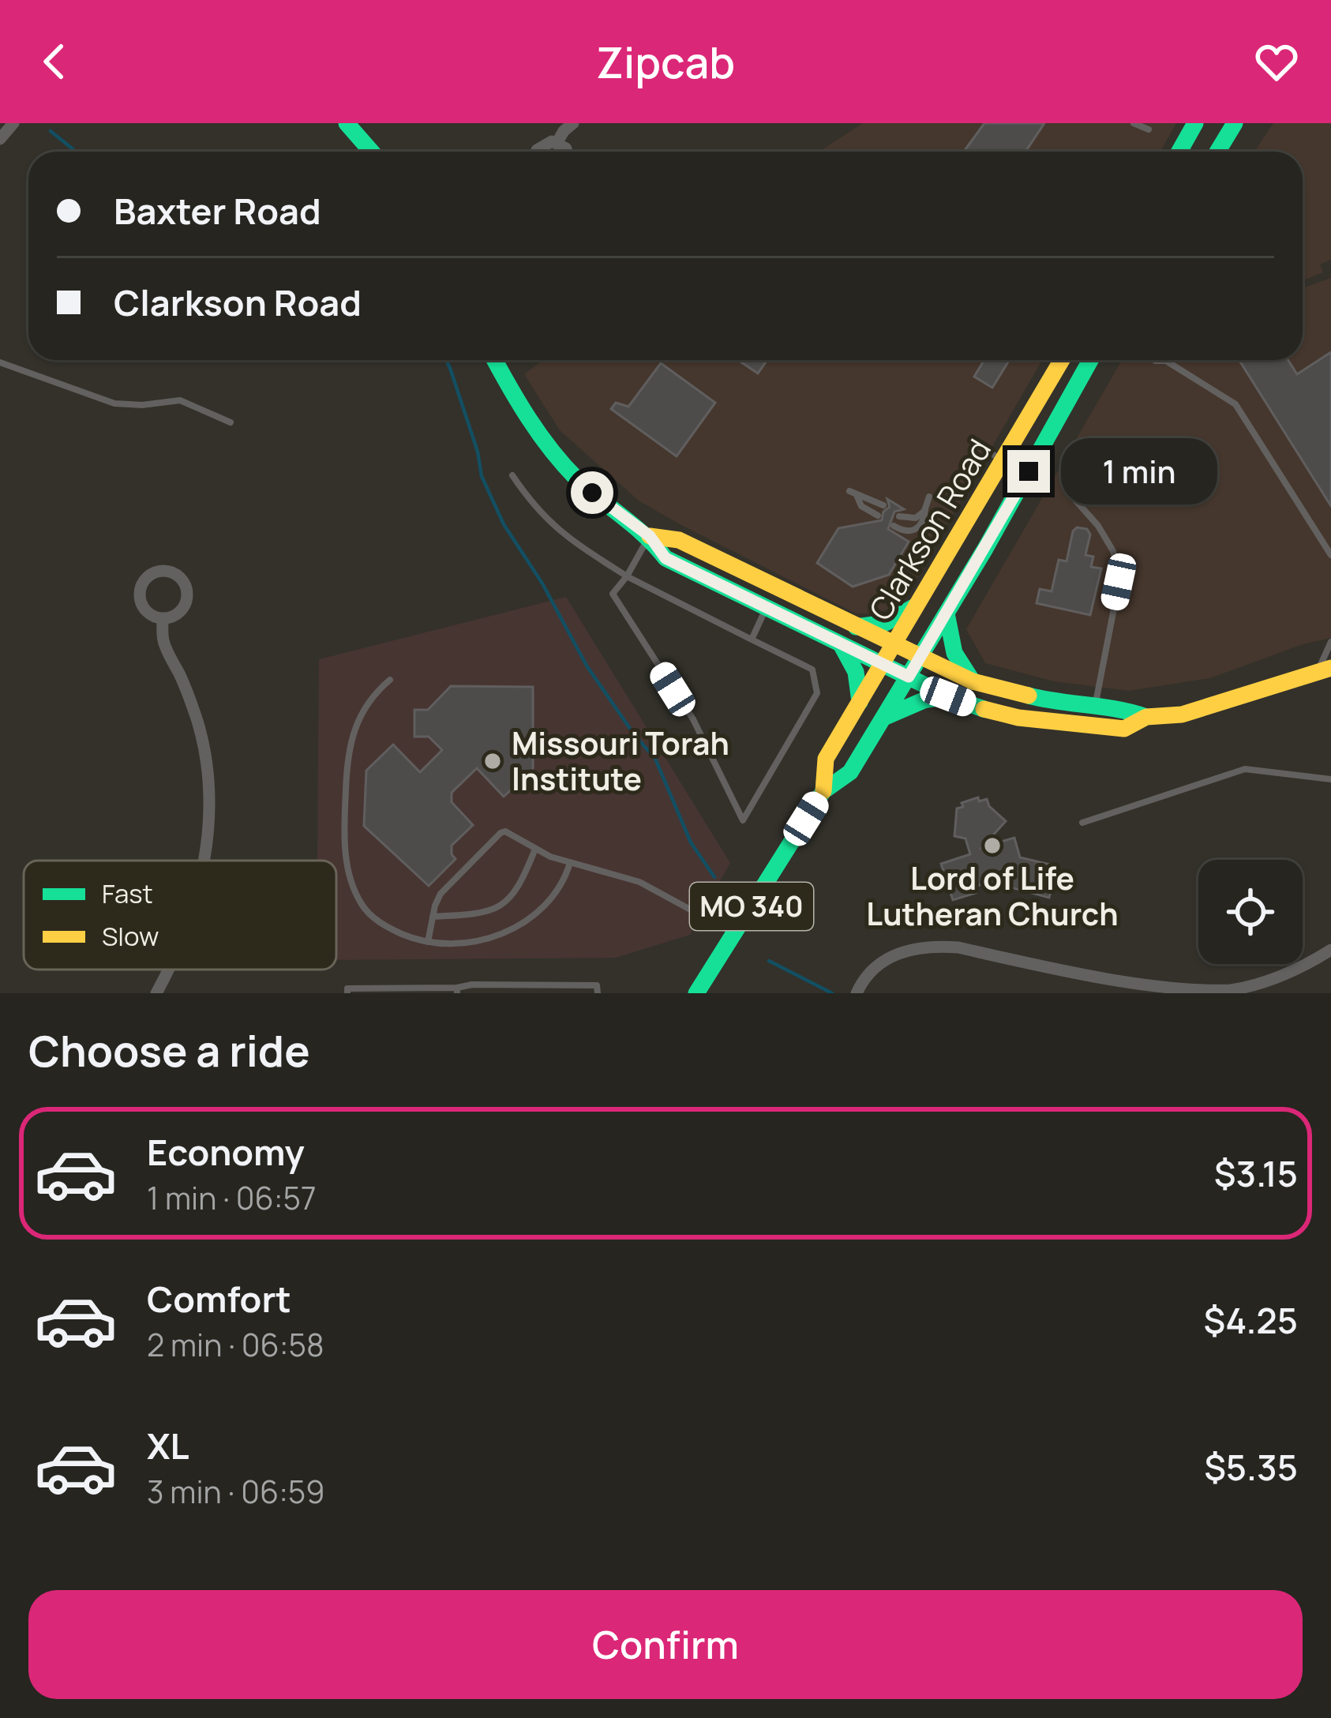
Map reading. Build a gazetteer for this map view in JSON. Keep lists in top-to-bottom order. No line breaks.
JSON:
{"streets":{"main road":["Clarkson Road","MO 340"]},"places":["Missouri Torah Institute","Lord of Life Lutheran Church"],"legend":["Fast","Slow"],"page":{"header":"Zipcab","banner":["Baxter Road","Clarkson Road"],"bubble":"1 min","heading":"Choose a ride","list":[{"name":"Economy","note":"1 min · 06:57","value":"$3.15"},{"name":"Comfort","note":"2 min · 06:58","value":"$4.25"},{"name":"XL","note":"3 min · 06:59","value":"$5.35"}],"buttons":"Confirm"}}
